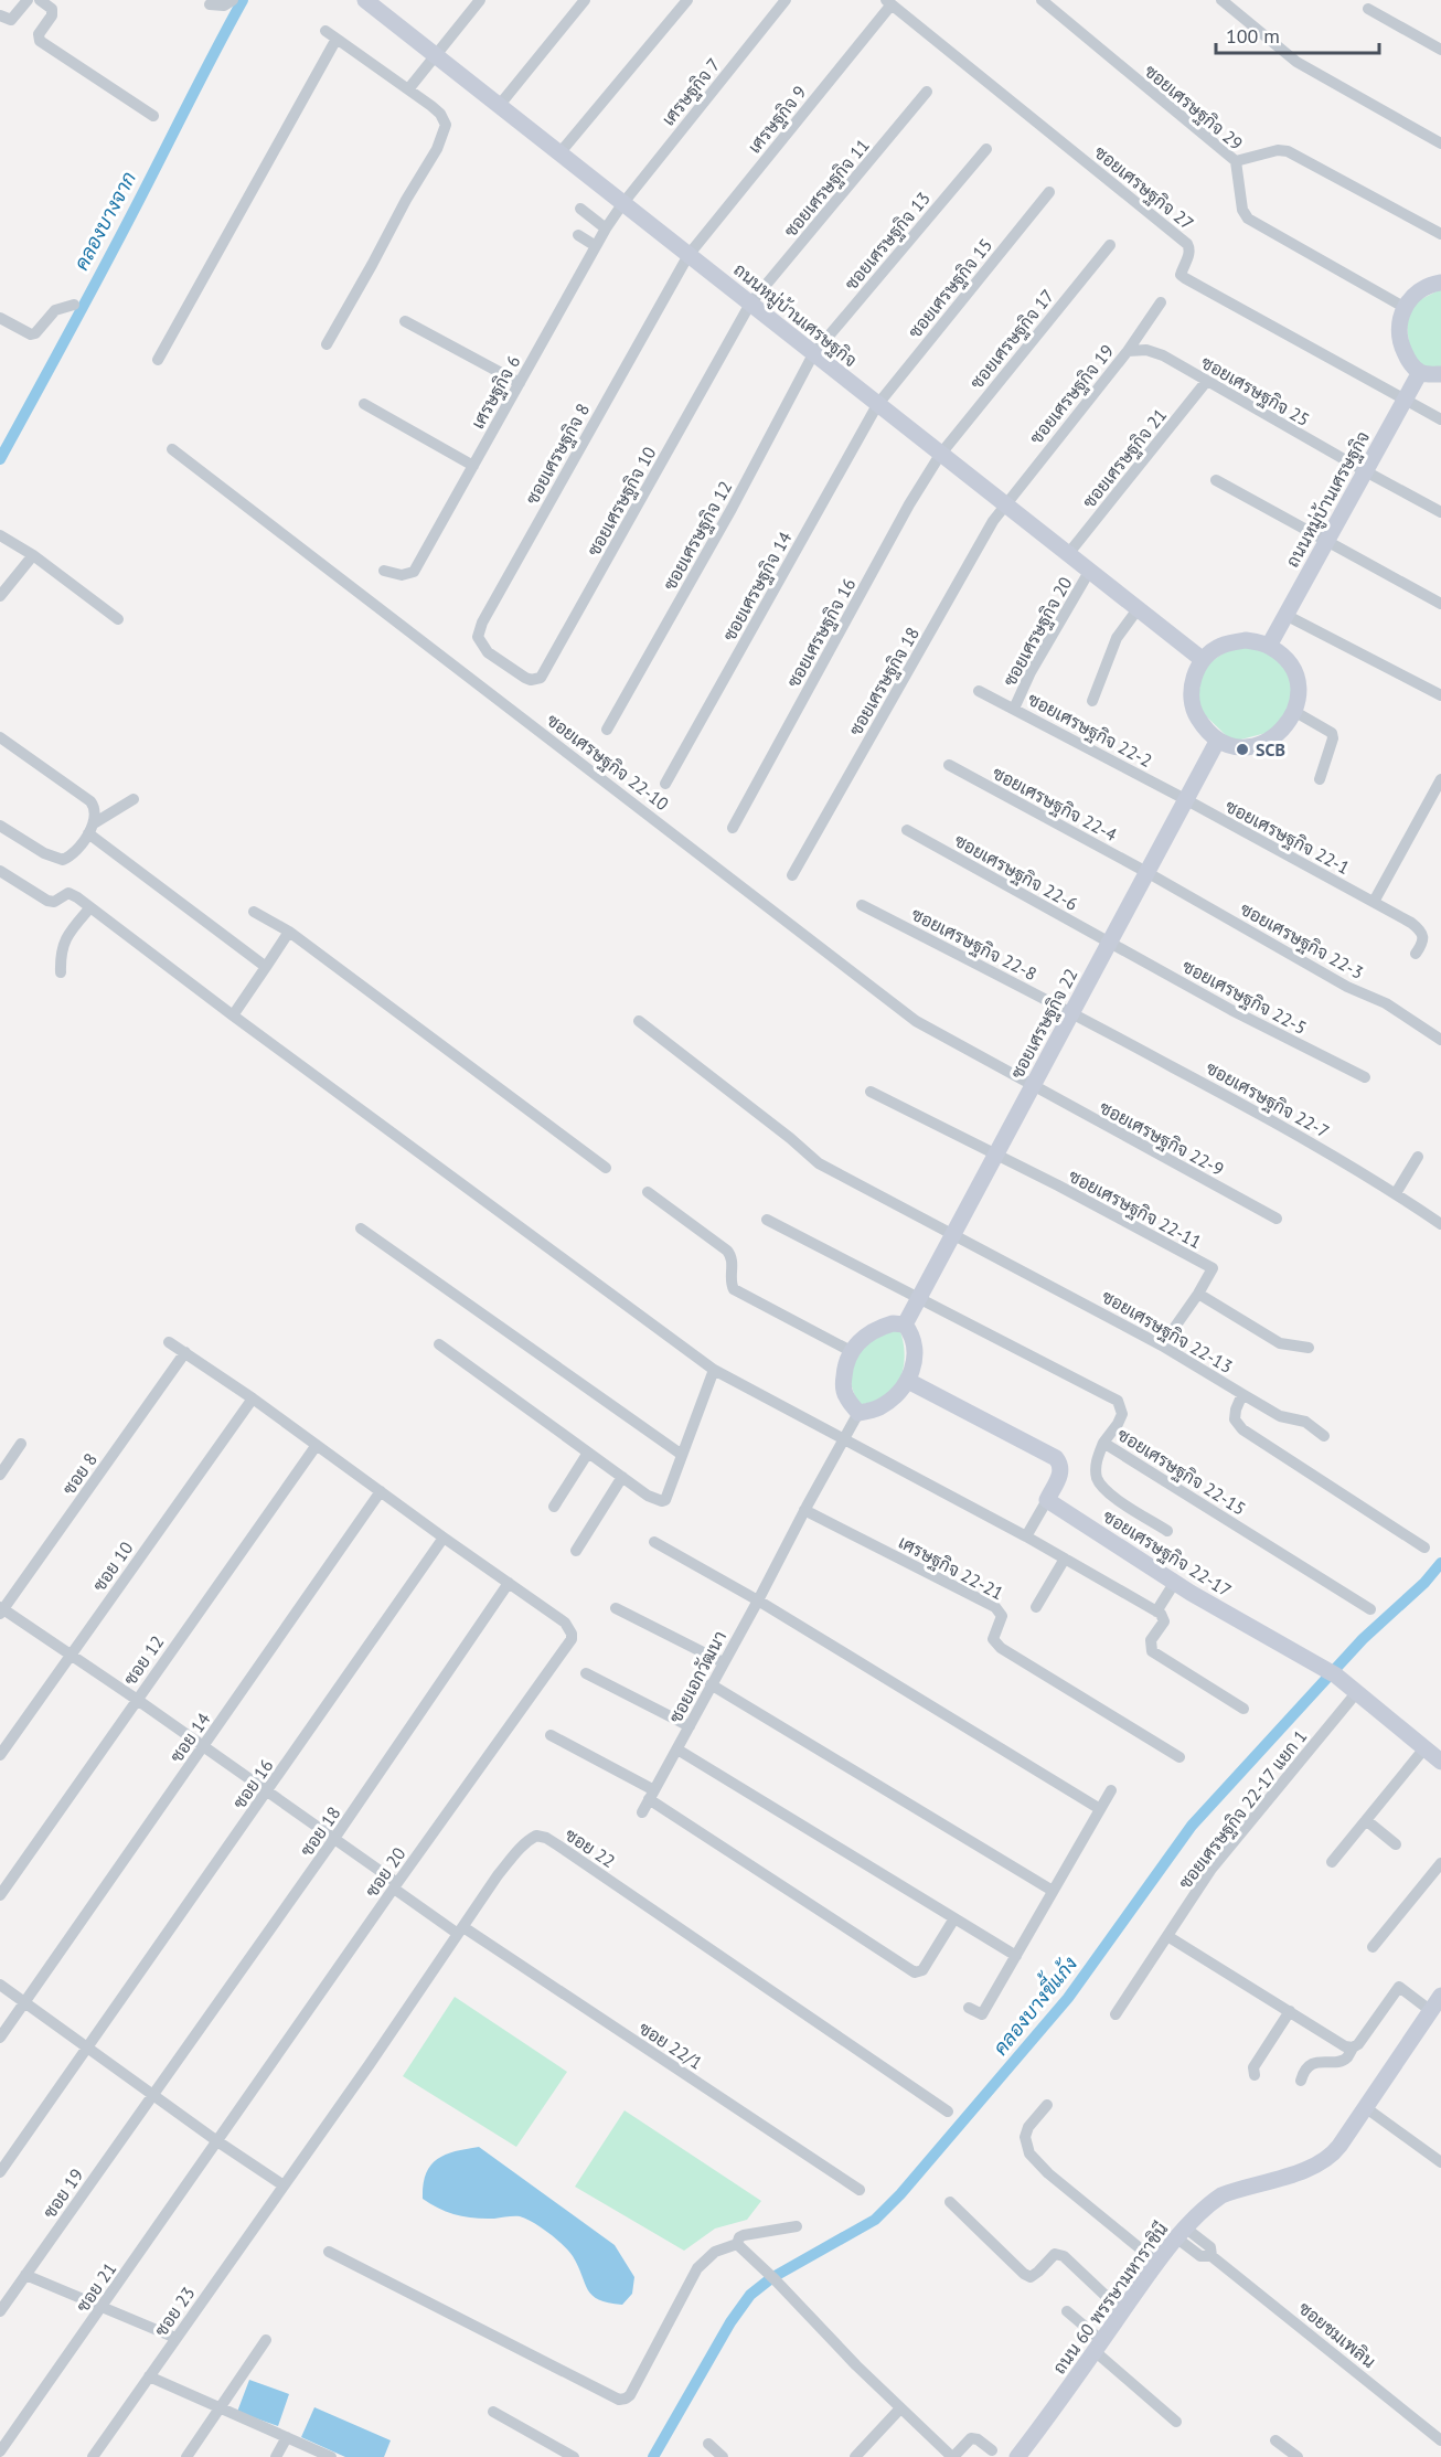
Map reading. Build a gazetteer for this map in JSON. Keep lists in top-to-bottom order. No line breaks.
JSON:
{"streets":{"street":["เศรษฐกิจ 7","ซอยเศรษฐกิจ 29","เศรษฐกิจ 9","ซอยเศรษฐกิจ 11","ซอยเศรษฐกิจ 27","ซอยเศรษฐกิจ 13","ซอยเศรษฐกิจ 15","ถนนหมู่บ้านเศรษฐกิจ","ซอยเศรษฐกิจ 17","ซอยเศรษฐกิจ 25","เศรษฐกิจ 6","ซอยเศรษฐกิจ 19","ซอยเศรษฐกิจ 8","ซอยเศรษฐกิจ 21","ซอยเศรษฐกิจ 10","ซอยเศรษฐกิจ 12","ซอยเศรษฐกิจ 14","ซอยเศรษฐกิจ 20","ซอยเศรษฐกิจ 16","ซอยเศรษฐกิจ 18","ซอยเศรษฐกิจ 22-2","ซอยเศรษฐกิจ 22-10","ซอยเศรษฐกิจ 22-4","ซอยเศรษฐกิจ 22-1","ซอยเศรษฐกิจ 22-6","ซอยเศรษฐกิจ 22-3","ซอยเศรษฐกิจ 22-8","ซอยเศรษฐกิจ 22-5","ซอยเศรษฐกิจ 22","ซอยเศรษฐกิจ 22-7","ซอยเศรษฐกิจ 22-9","ซอยเศรษฐกิจ 22-11","ซอยเศรษฐกิจ 22-13","ซอยเศรษฐกิจ 22-15","ซอย 8","ซอยเศรษฐกิจ 22-17","ซอย 10","เศรษฐกิจ 22-21","ซอย 12","ซอยเอกวัฒนา","ซอย 14","ซอย 16","ซอยเศรษฐกิจ 22-17 แยก 1","ซอย 18","ซอย 22","ซอย 20","ซอย 22/1","ซอย 19","ซอย 21","ถนน 60 พรรษามหาราชินี","ซอย 23","ซอยชมเพลิน"]},"crossings":[["เศรษฐกิจ 7","ถนนหมู่บ้านเศรษฐกิจ"],["เศรษฐกิจ 7","เศรษฐกิจ 6"],["เศรษฐกิจ 9","ซอยเศรษฐกิจ 27"],["เศรษฐกิจ 9","ถนนหมู่บ้านเศรษฐกิจ"],["เศรษฐกิจ 9","ซอยเศรษฐกิจ 8"],["ซอยเศรษฐกิจ 11","ถนนหมู่บ้านเศรษฐกิจ"],["ซอยเศรษฐกิจ 11","ซอยเศรษฐกิจ 10"],["ซอยเศรษฐกิจ 27","ถนนหมู่บ้านเศรษฐกิจ"],["ซอยเศรษฐกิจ 13","ถนนหมู่บ้านเศรษฐกิจ"],["ซอยเศรษฐกิจ 13","ซอยเศรษฐกิจ 12"],["ซอยเศรษฐกิจ 15","ถนนหมู่บ้านเศรษฐกิจ"],["ซอยเศรษฐกิจ 15","ซอยเศรษฐกิจ 14"],["ถนนหมู่บ้านเศรษฐกิจ","ซอยเศรษฐกิจ 17"],["ถนนหมู่บ้านเศรษฐกิจ","ซอยเศรษฐกิจ 25"],["ถนนหมู่บ้านเศรษฐกิจ","เศรษฐกิจ 6"],["ถนนหมู่บ้านเศรษฐกิจ","ซอยเศรษฐกิจ 19"],["ถนนหมู่บ้านเศรษฐกิจ","ซอยเศรษฐกิจ 8"],["ถนนหมู่บ้านเศรษฐกิจ","ซอยเศรษฐกิจ 21"],["ถนนหมู่บ้านเศรษฐกิจ","ซอยเศรษฐกิจ 10"],["ถนนหมู่บ้านเศรษฐกิจ","ซอยเศรษฐกิจ 12"],["ถนนหมู่บ้านเศรษฐกิจ","ซอยเศรษฐกิจ 14"],["ถนนหมู่บ้านเศรษฐกิจ","ซอยเศรษฐกิจ 20"],["ถนนหมู่บ้านเศรษฐกิจ","ซอยเศรษฐกิจ 16"],["ถนนหมู่บ้านเศรษฐกิจ","ซอยเศรษฐกิจ 18"],["ถนนหมู่บ้านเศรษฐกิจ","ซอยเศรษฐกิจ 22"],["ซอยเศรษฐกิจ 17","ซอยเศรษฐกิจ 16"],["ซอยเศรษฐกิจ 25","ซอยเศรษฐกิจ 19"],["ซอยเศรษฐกิจ 25","ซอยเศรษฐกิจ 21"],["ซอยเศรษฐกิจ 19","ซอยเศรษฐกิจ 18"],["ซอยเศรษฐกิจ 8","ซอยเศรษฐกิจ 10"],["ซอยเศรษฐกิจ 20","ซอยเศรษฐกิจ 22-2"],["ซอยเศรษฐกิจ 22-2","ซอยเศรษฐกิจ 22-1"],["ซอยเศรษฐกิจ 22-2","ซอยเศรษฐกิจ 22"],["ซอยเศรษฐกิจ 22-10","ซอยเศรษฐกิจ 22"],["ซอยเศรษฐกิจ 22-10","ซอยเศรษฐกิจ 22-9"],["ซอยเศรษฐกิจ 22-4","ซอยเศรษฐกิจ 22-3"],["ซอยเศรษฐกิจ 22-4","ซอยเศรษฐกิจ 22"],["ซอยเศรษฐกิจ 22-1","ซอยเศรษฐกิจ 22"],["ซอยเศรษฐกิจ 22-6","ซอยเศรษฐกิจ 22-5"],["ซอยเศรษฐกิจ 22-6","ซอยเศรษฐกิจ 22"],["ซอยเศรษฐกิจ 22-3","ซอยเศรษฐกิจ 22"],["ซอยเศรษฐกิจ 22-8","ซอยเศรษฐกิจ 22"],["ซอยเศรษฐกิจ 22-8","ซอยเศรษฐกิจ 22-7"],["ซอยเศรษฐกิจ 22-5","ซอยเศรษฐกิจ 22"],["ซอยเศรษฐกิจ 22","ซอยเศรษฐกิจ 22-7"],["ซอยเศรษฐกิจ 22","ซอยเศรษฐกิจ 22-9"],["ซอยเศรษฐกิจ 22","ซอยเศรษฐกิจ 22-11"],["ซอยเศรษฐกิจ 22","ซอยเศรษฐกิจ 22-13"],["ซอยเศรษฐกิจ 22","ซอยเศรษฐกิจ 22-15"],["ซอยเศรษฐกิจ 22-11","ซอยเศรษฐกิจ 22-13"],["ซอย 8","ซอย 22/1"],["ซอยเศรษฐกิจ 22-17","ซอยเศรษฐกิจ 22-17 แยก 1"],["ซอย 10","ซอย 22/1"],["เศรษฐกิจ 22-21","ซอยเอกวัฒนา"],["ซอย 12","ซอย 22/1"],["ซอย 14","ซอย 22/1"],["ซอย 16","ซอย 22/1"],["ซอย 18","ซอย 20"],["ซอย 18","ซอย 22/1"],["ซอย 18","ซอย 19"],["ซอย 22","ซอย 22/1"],["ซอย 22","ซอย 23"],["ซอย 20","ซอย 22/1"],["ซอย 20","ซอย 21"],["ถนน 60 พรรษามหาราชินี","ซอยชมเพลิน"]],"water":["คลองบางจาก","คลองบางขี้แก้ง"],"places":["SCB"],"scale_bar":"100 m"}
